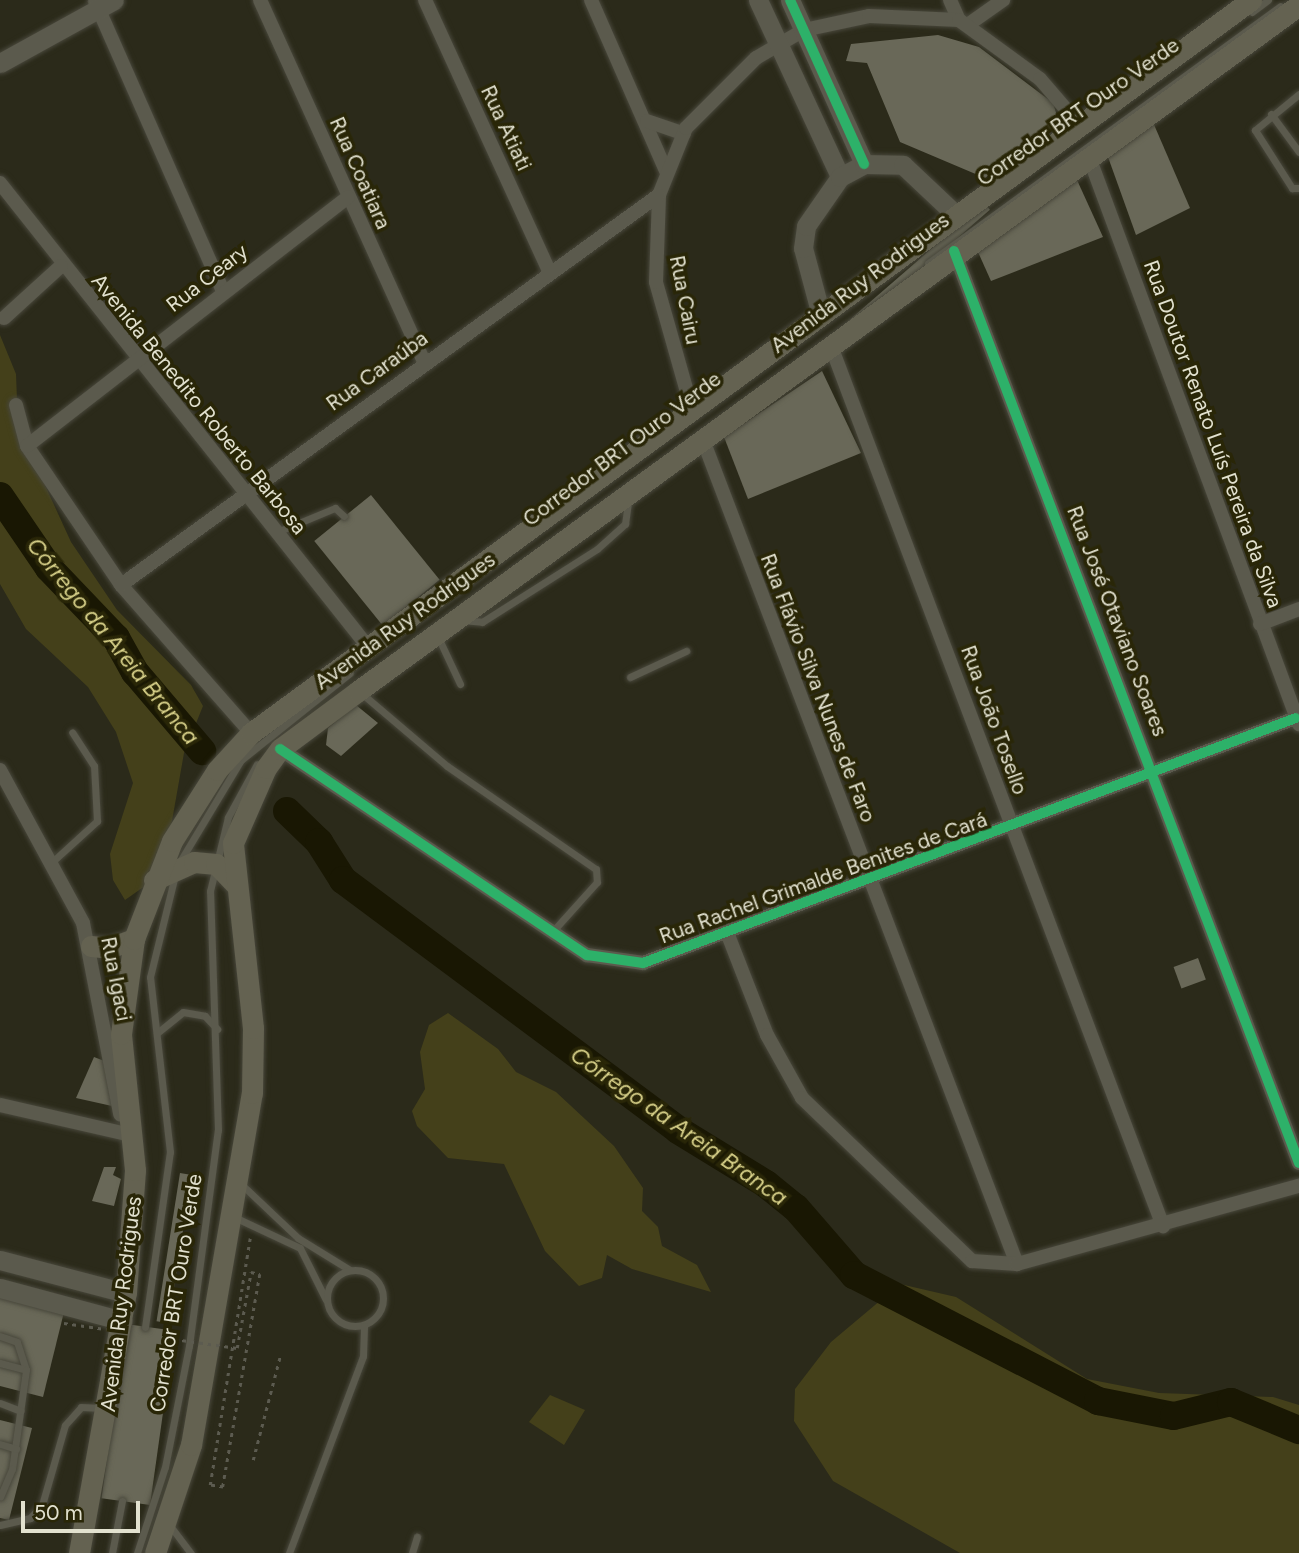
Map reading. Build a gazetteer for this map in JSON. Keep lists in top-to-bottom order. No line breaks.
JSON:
{"streets":{"main road":["Avenida Ruy Rodrigues"],"street":["Rua Atiati","Rua Coatiara","Rua Ceary","Rua Cairu","Rua Caraúba","Avenida Benedito Roberto Barbosa","Rua Doutor Renato Luís Pereira da Silva","Rua José Otaviano Soares","Rua Flávio Silva Nunes de Faro","Rua João Tosello","Rua Rachel Grimalde Benites de Cará","Rua Igaci"],"lane":["Corredor BRT Ouro Verde"]},"crossings":[["Corredor BRT Ouro Verde","Avenida Ruy Rodrigues"],["Corredor BRT Ouro Verde","Rua Cairu"],["Corredor BRT Ouro Verde","Rua Doutor Renato Luís Pereira da Silva"],["Corredor BRT Ouro Verde","Rua Flávio Silva Nunes de Faro"],["Corredor BRT Ouro Verde","Rua Rachel Grimalde Benites de Cará"],["Rua Atiati","Rua Caraúba"],["Rua Coatiara","Rua Ceary"],["Rua Coatiara","Rua Caraúba"],["Rua Ceary","Avenida Benedito Roberto Barbosa"],["Rua Ceary","Rua Rachel Grimalde Benites de Cará"],["Avenida Ruy Rodrigues","Rua Cairu"],["Avenida Ruy Rodrigues","Avenida Benedito Roberto Barbosa"],["Avenida Ruy Rodrigues","Rua Doutor Renato Luís Pereira da Silva"],["Avenida Ruy Rodrigues","Rua José Otaviano Soares"],["Avenida Ruy Rodrigues","Rua Flávio Silva Nunes de Faro"],["Avenida Ruy Rodrigues","Rua João Tosello"],["Avenida Ruy Rodrigues","Rua Rachel Grimalde Benites de Cará"],["Avenida Ruy Rodrigues","Rua Igaci"],["Rua Cairu","Rua Caraúba"],["Rua Cairu","Rua Flávio Silva Nunes de Faro"],["Rua Caraúba","Avenida Benedito Roberto Barbosa"],["Rua Caraúba","Rua Rachel Grimalde Benites de Cará"],["Rua Doutor Renato Luís Pereira da Silva","Rua Rachel Grimalde Benites de Cará"],["Rua José Otaviano Soares","Rua Rachel Grimalde Benites de Cará"],["Rua Flávio Silva Nunes de Faro","Rua Rachel Grimalde Benites de Cará"],["Rua João Tosello","Rua Rachel Grimalde Benites de Cará"]],"water":["Córrego da Areia Branca"],"scale_bar":"50 m"}
